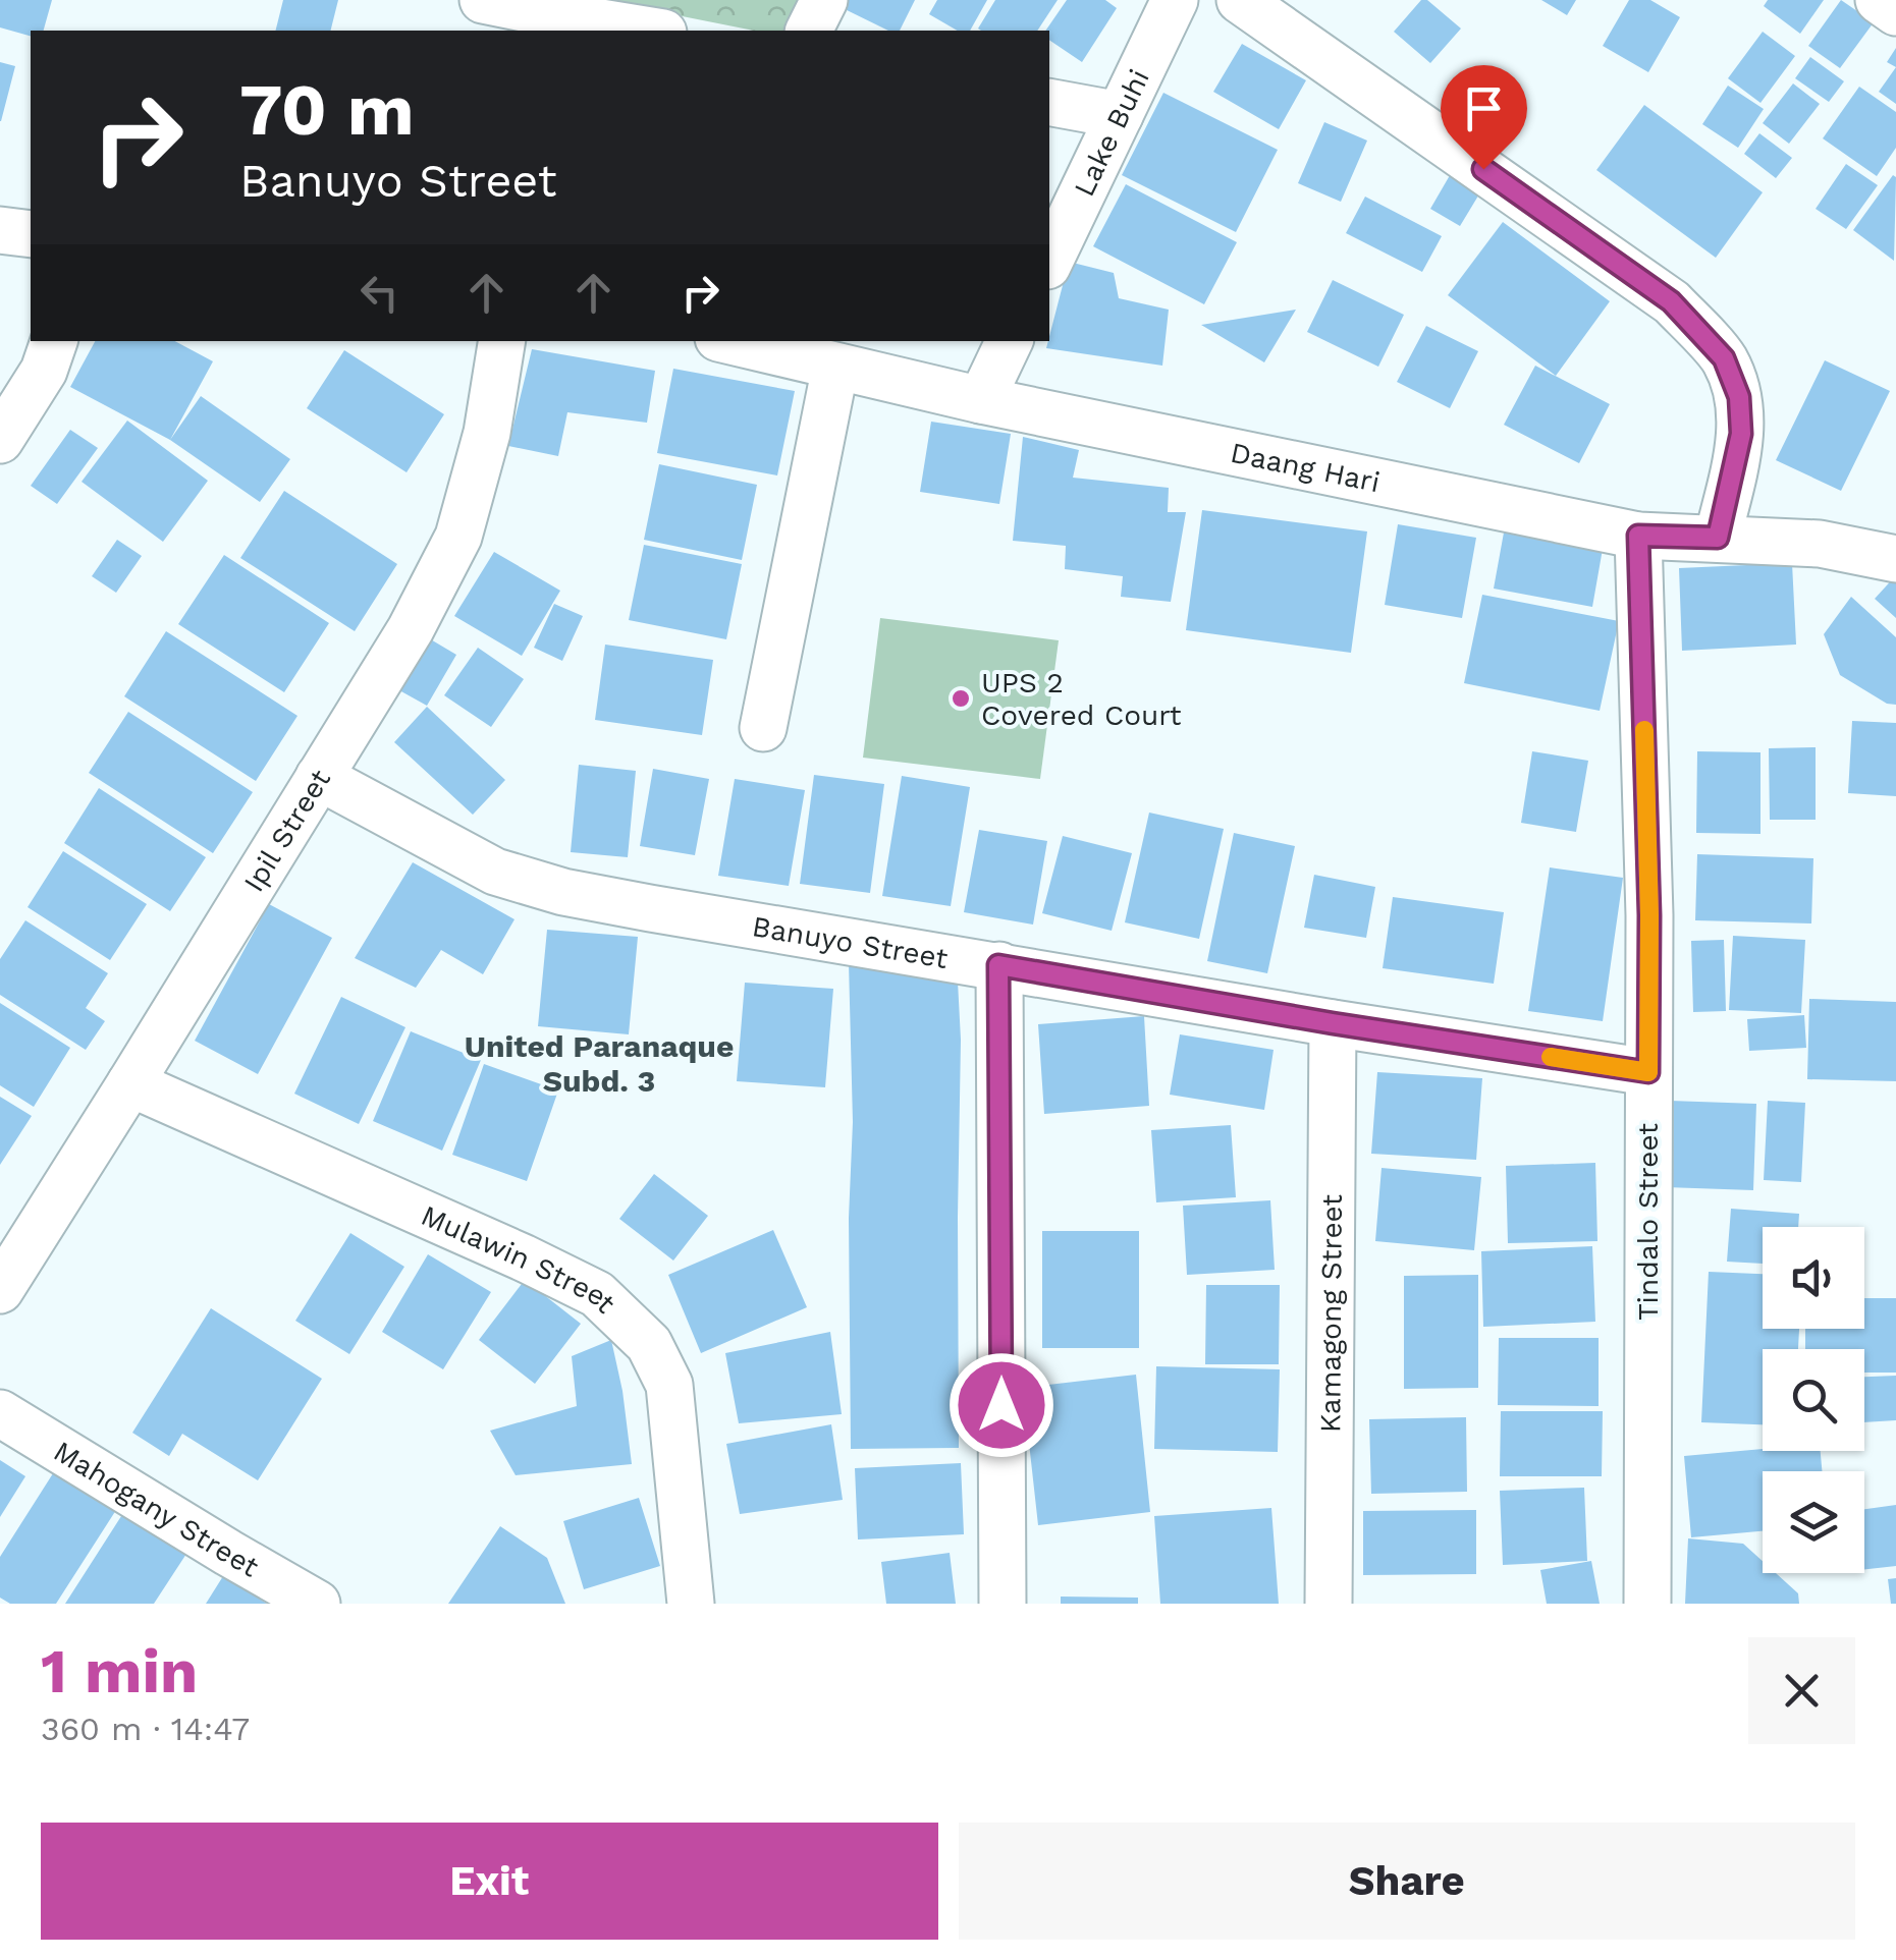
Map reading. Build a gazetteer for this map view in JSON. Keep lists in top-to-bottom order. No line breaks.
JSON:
{"streets":{"street":["Lake Buhi","Daang Hari","Ipil Street","Banuyo Street","Tindalo Street","Mulawin Street","Kamagong Street","Mahogany Street"]},"crossings":[["Daang Hari","Tindalo Street"],["Ipil Street","Banuyo Street"],["Ipil Street","Mulawin Street"],["Banuyo Street","Tindalo Street"],["Banuyo Street","Kamagong Street"]],"districts":["United Paranaque Subd. 3"],"places":["UPS 2 Covered Court"],"page":{"turn":["70 m","Banuyo Street"],"heading":["1 min","360 m · 14:47"],"buttons":["Exit","Share"]}}
